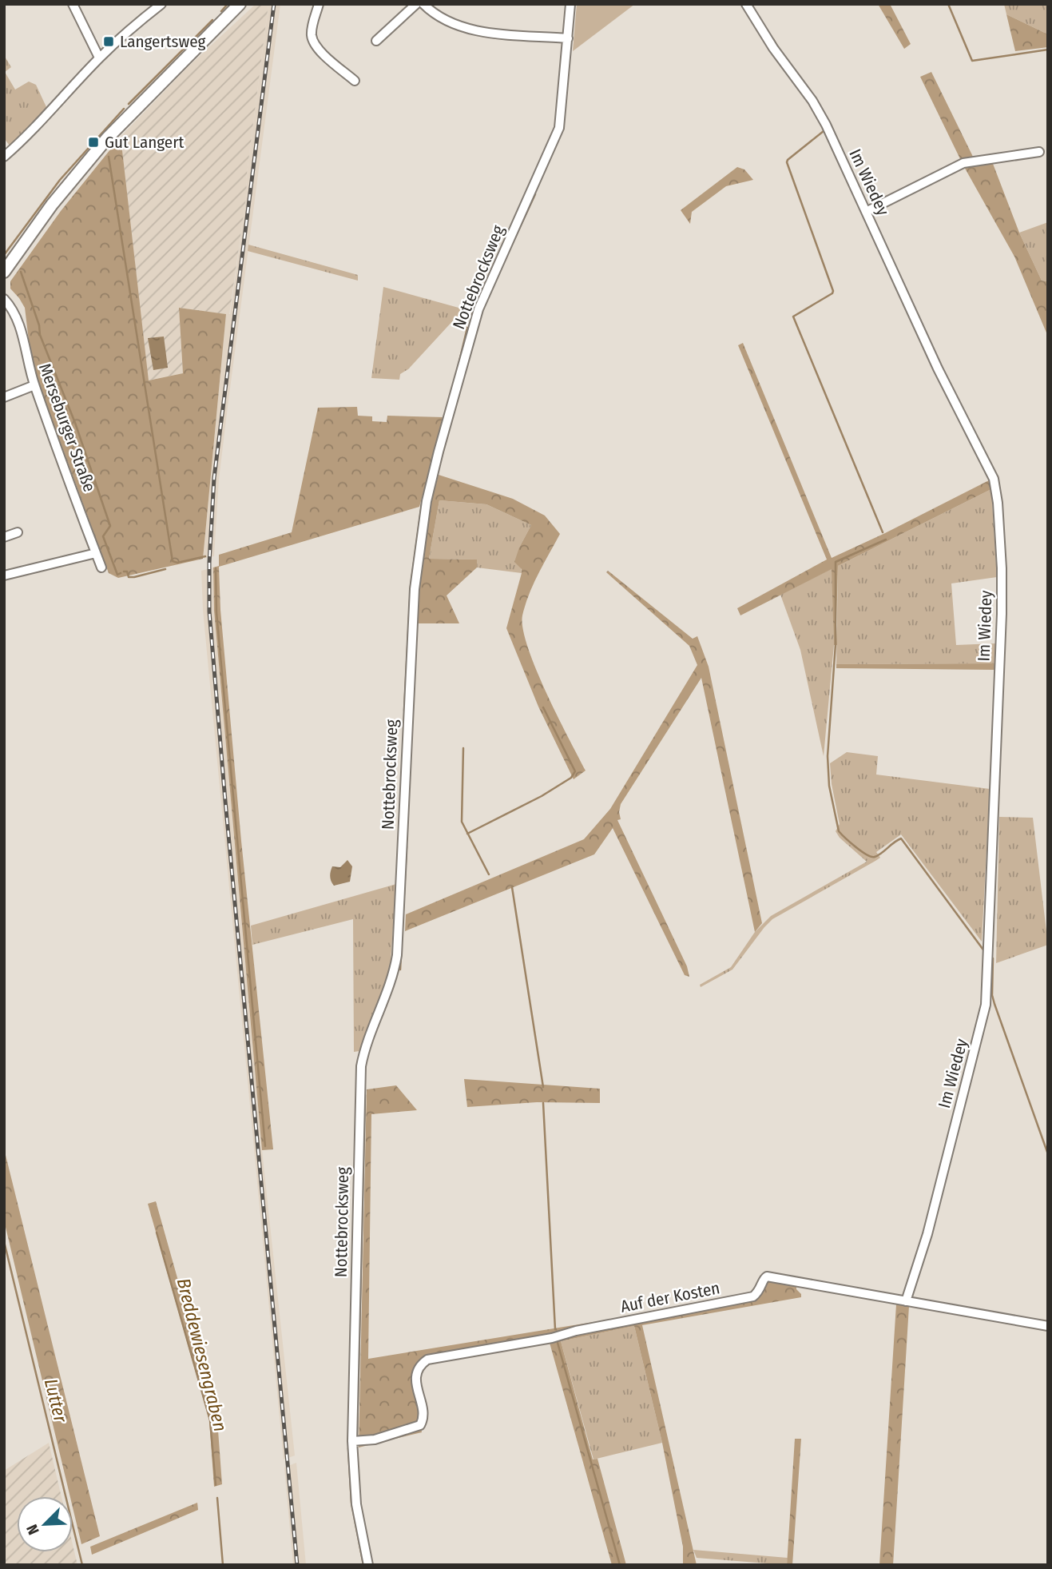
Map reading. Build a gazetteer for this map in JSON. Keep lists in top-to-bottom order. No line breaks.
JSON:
{"streets":{"street":["Im Wiedey","Nottebrocksweg","Merseburger Straße","Auf der Kosten"]},"crossings":[["Im Wiedey","Auf der Kosten"],["Nottebrocksweg","Auf der Kosten"]],"water":["Breddewiesengraben","Lutter"],"places":{"transit":["Langertsweg","Gut Langert"]},"north":"bottom left"}
